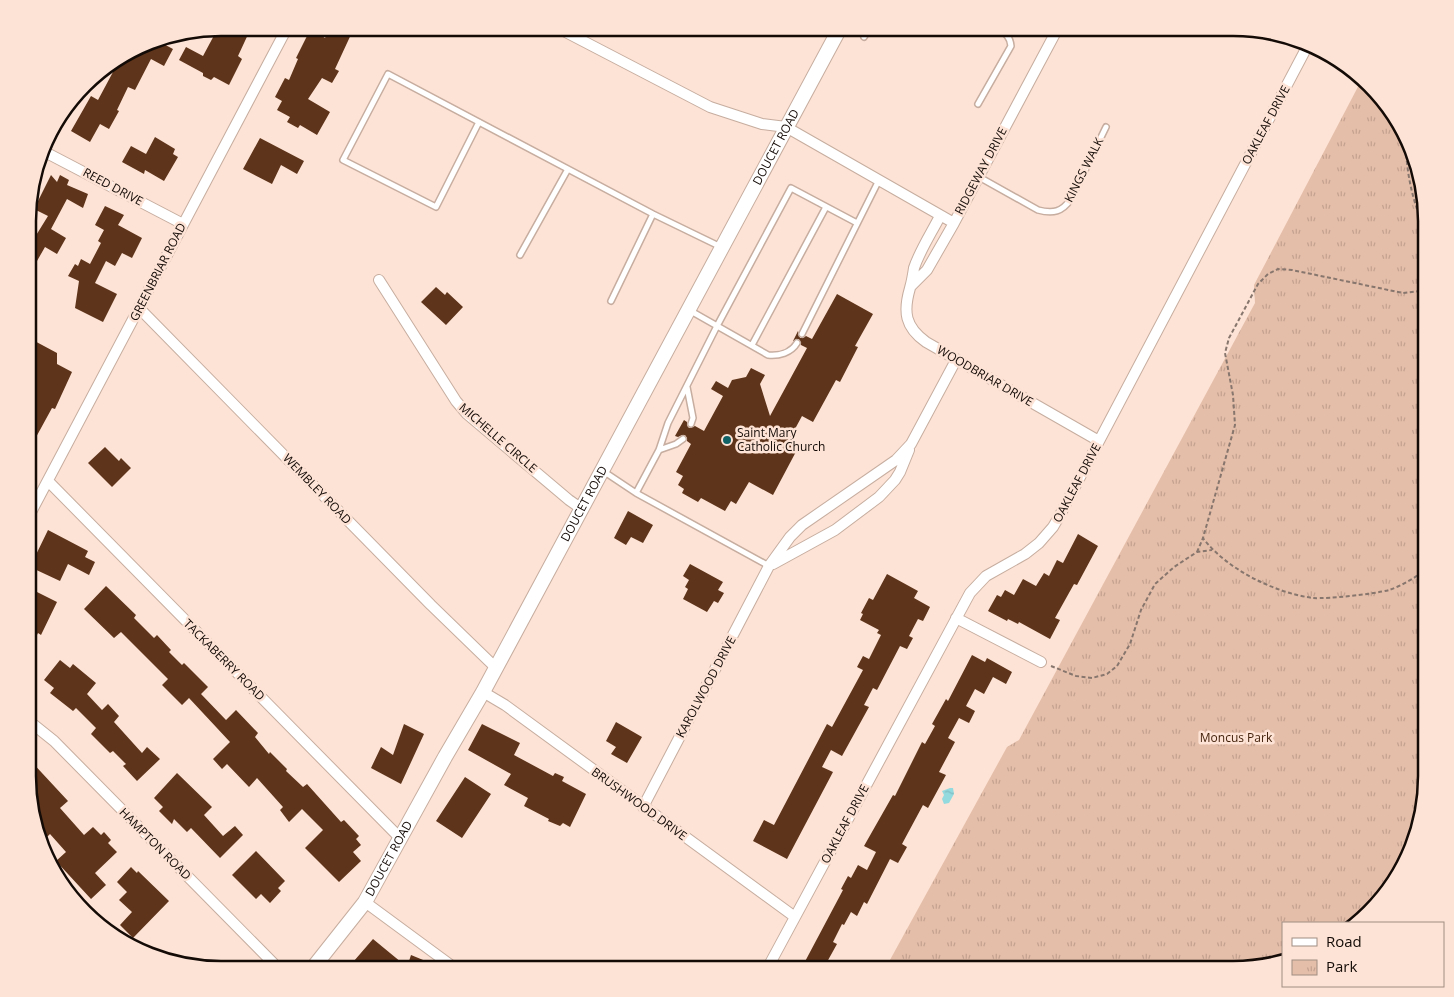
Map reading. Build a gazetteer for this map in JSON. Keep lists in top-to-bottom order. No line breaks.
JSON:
{"streets":{"street":["OAKLEAF DRIVE","DOUCET ROAD","RIDGEWAY DRIVE","REED DRIVE","GREENBRIAR ROAD","WOODBRIAR DRIVE","MICHELLE CIRCLE","WEMBLEY ROAD","TACKABERRY ROAD","KAROLWOOD DRIVE","BRUSHWOOD DRIVE","HAMPTON ROAD"],"lane":["KINGS WALK"]},"crossings":[["OAKLEAF DRIVE","WOODBRIAR DRIVE"],["OAKLEAF DRIVE","BRUSHWOOD DRIVE"],["DOUCET ROAD","RIDGEWAY DRIVE"],["DOUCET ROAD","MICHELLE CIRCLE"],["DOUCET ROAD","WEMBLEY ROAD"],["DOUCET ROAD","TACKABERRY ROAD"],["DOUCET ROAD","BRUSHWOOD DRIVE"],["KINGS WALK","RIDGEWAY DRIVE"],["RIDGEWAY DRIVE","WOODBRIAR DRIVE"],["REED DRIVE","GREENBRIAR ROAD"],["GREENBRIAR ROAD","WEMBLEY ROAD"],["GREENBRIAR ROAD","TACKABERRY ROAD"],["WOODBRIAR DRIVE","KAROLWOOD DRIVE"],["KAROLWOOD DRIVE","BRUSHWOOD DRIVE"]],"parks":["Moncus Park"],"places":["Saint Mary Catholic Church"],"legend":["Road","Park"]}
